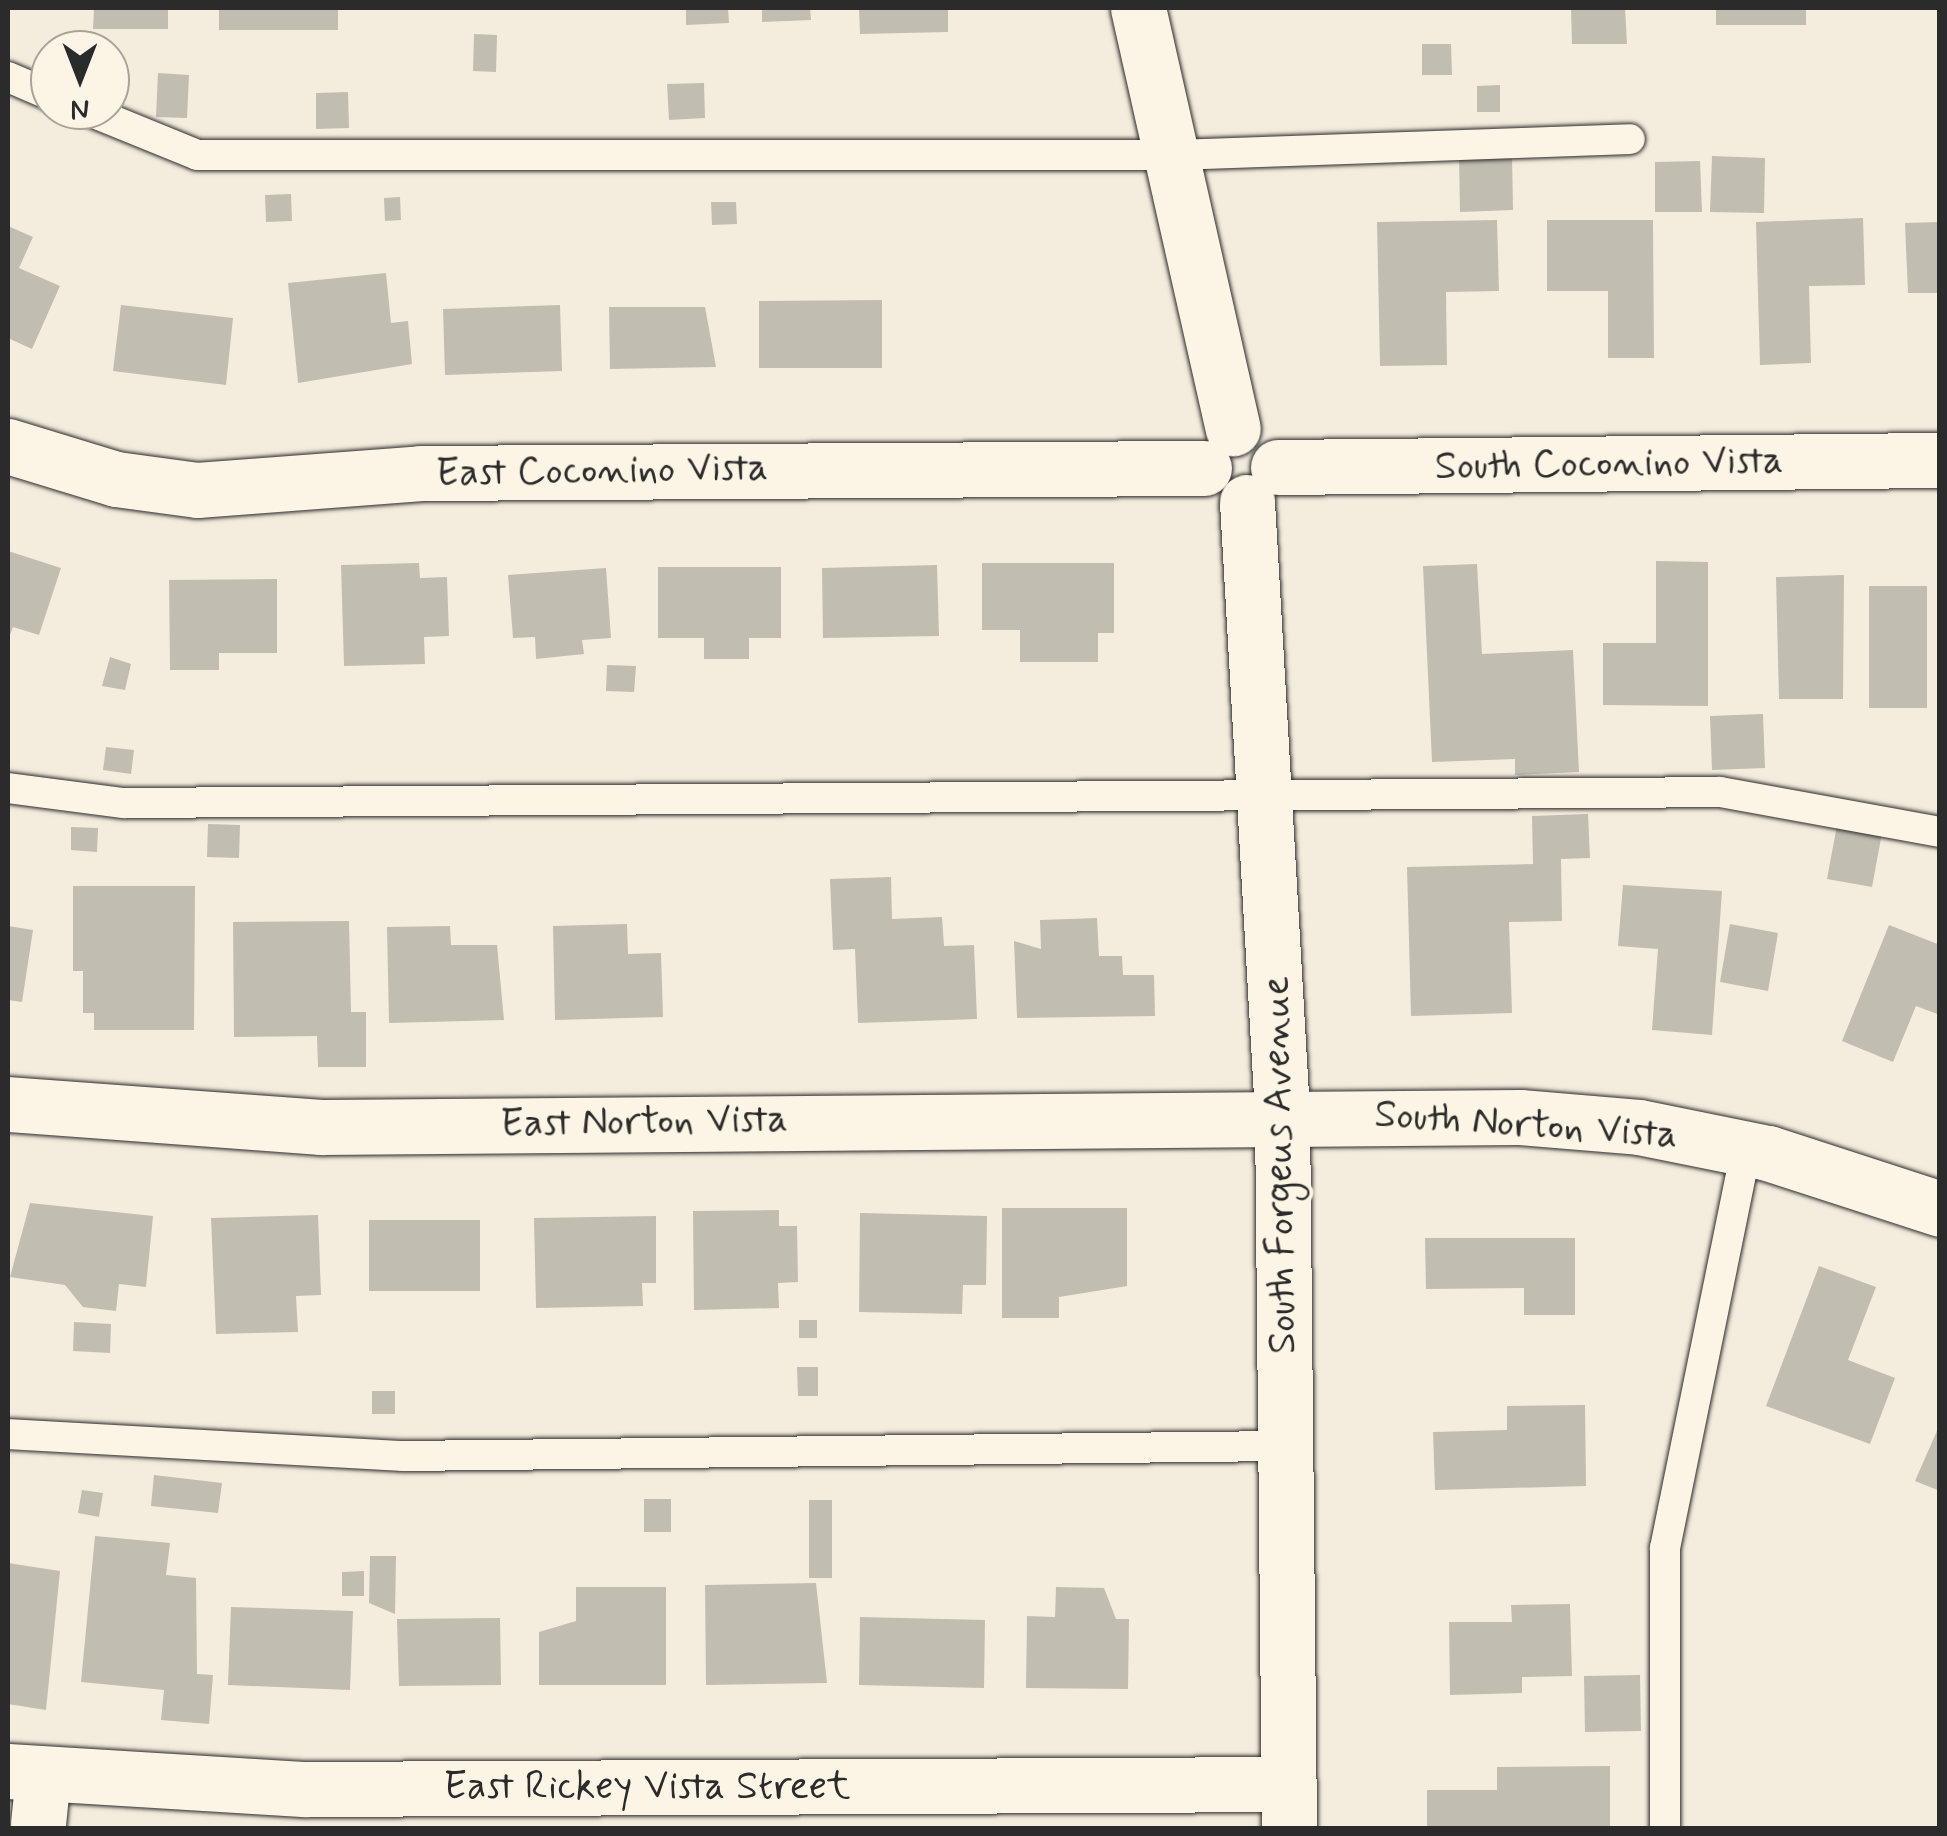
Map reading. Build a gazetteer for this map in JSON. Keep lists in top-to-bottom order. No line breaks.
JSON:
{"streets":{"street":["South Coconino Vista","East Coconino Vista","East Norton Vista","South Norton Vista","South Forgeus Avenue","East Rickey Vista Street"]},"crossings":[["South Coconino Vista","South Forgeus Avenue"],["East Norton Vista","South Norton Vista"],["East Norton Vista","South Forgeus Avenue"],["South Norton Vista","South Forgeus Avenue"],["South Forgeus Avenue","East Rickey Vista Street"]],"north":"bottom"}
